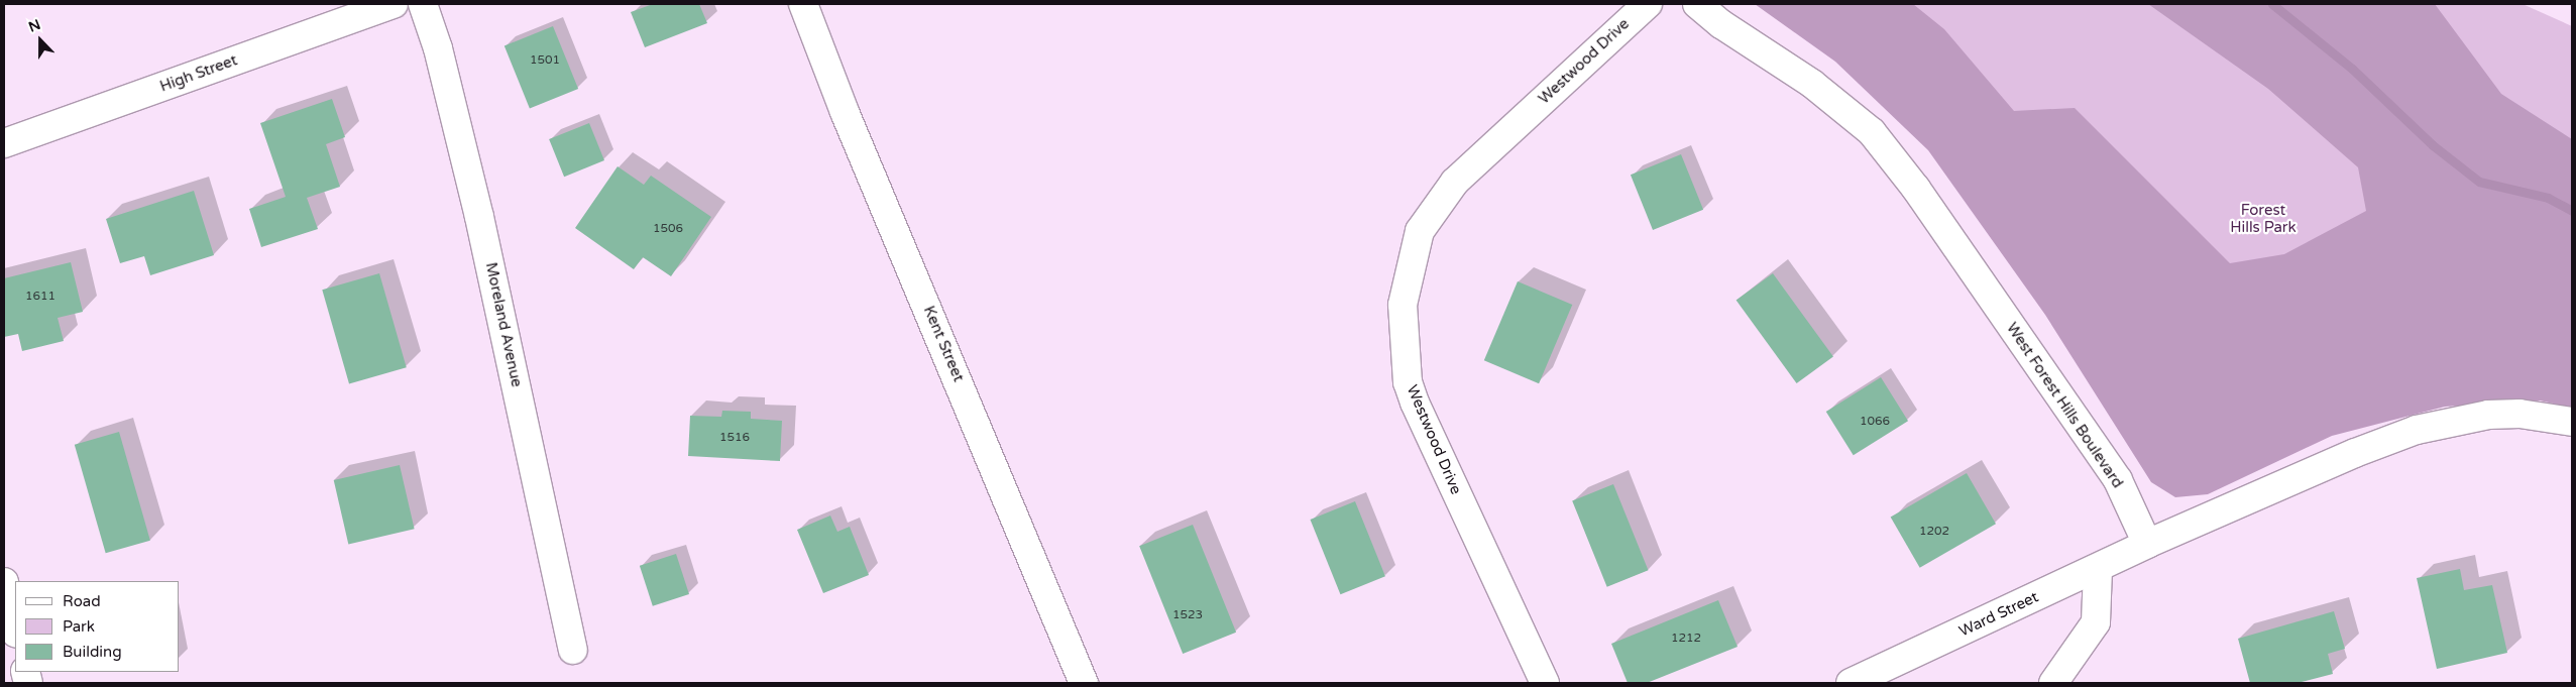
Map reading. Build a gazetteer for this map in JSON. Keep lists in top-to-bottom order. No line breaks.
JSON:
{"streets":{"street":["Westwood Drive","High Street","Moreland Avenue","Kent Street","West Forest Hills Boulevard","Ward Street"]},"crossings":[["West Forest Hills Boulevard","Ward Street"]],"parks":["Forest Hills Park"],"house_numbers":["1501","1506","1611","1066","1516","1202","1523","1212"],"legend":["Road","Park","Building"],"north":"top"}
